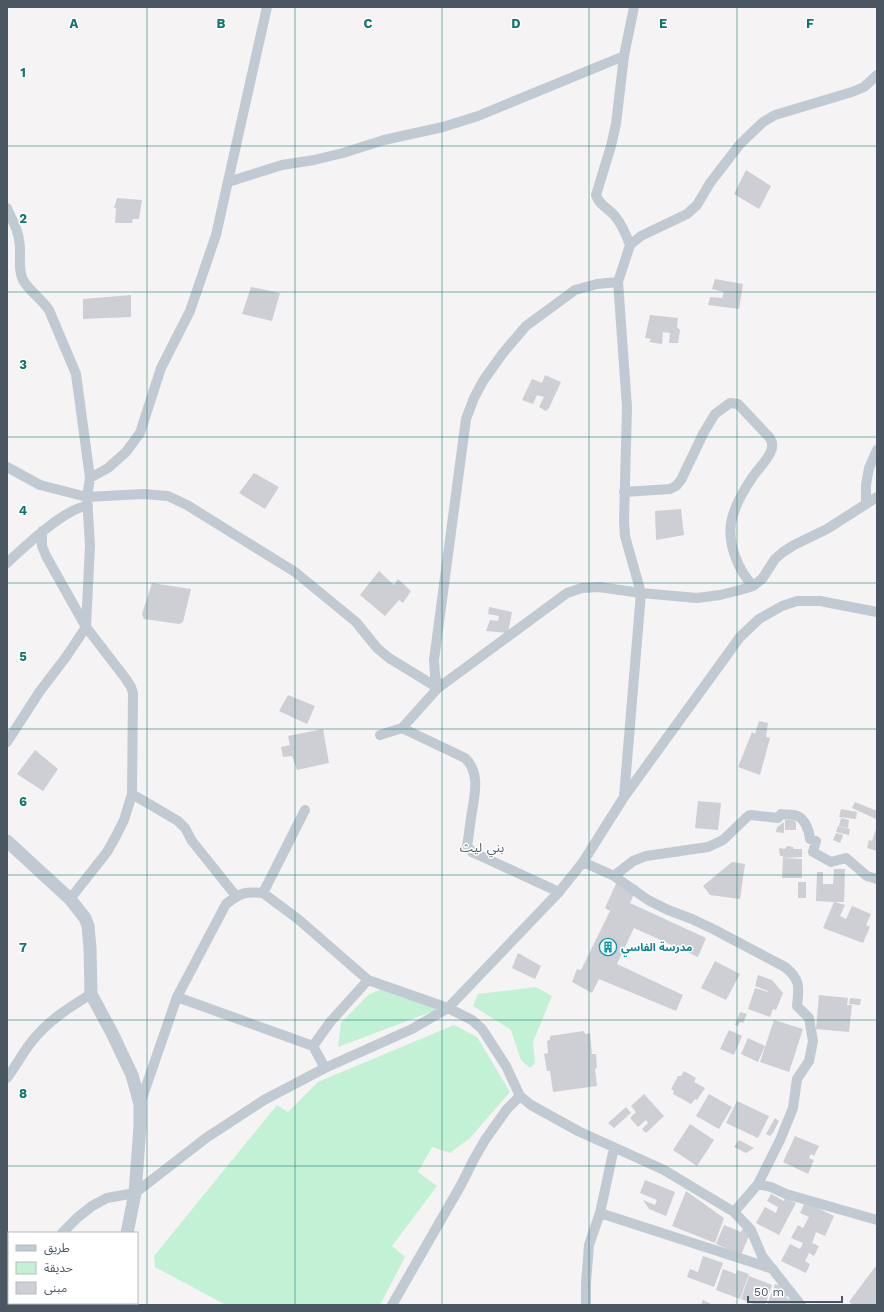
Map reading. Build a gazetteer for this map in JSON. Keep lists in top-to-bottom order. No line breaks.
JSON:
{"districts":["بني ليث"],"places":{"building":["مدرسة الفاسي"]},"legend":["طريق","حديقة","مبنى"],"scale_bar":"50 m","grid":{"columns":["A","B","C","D","E","F"],"rows":["1","2","3","4","5","6","7","8"]}}
